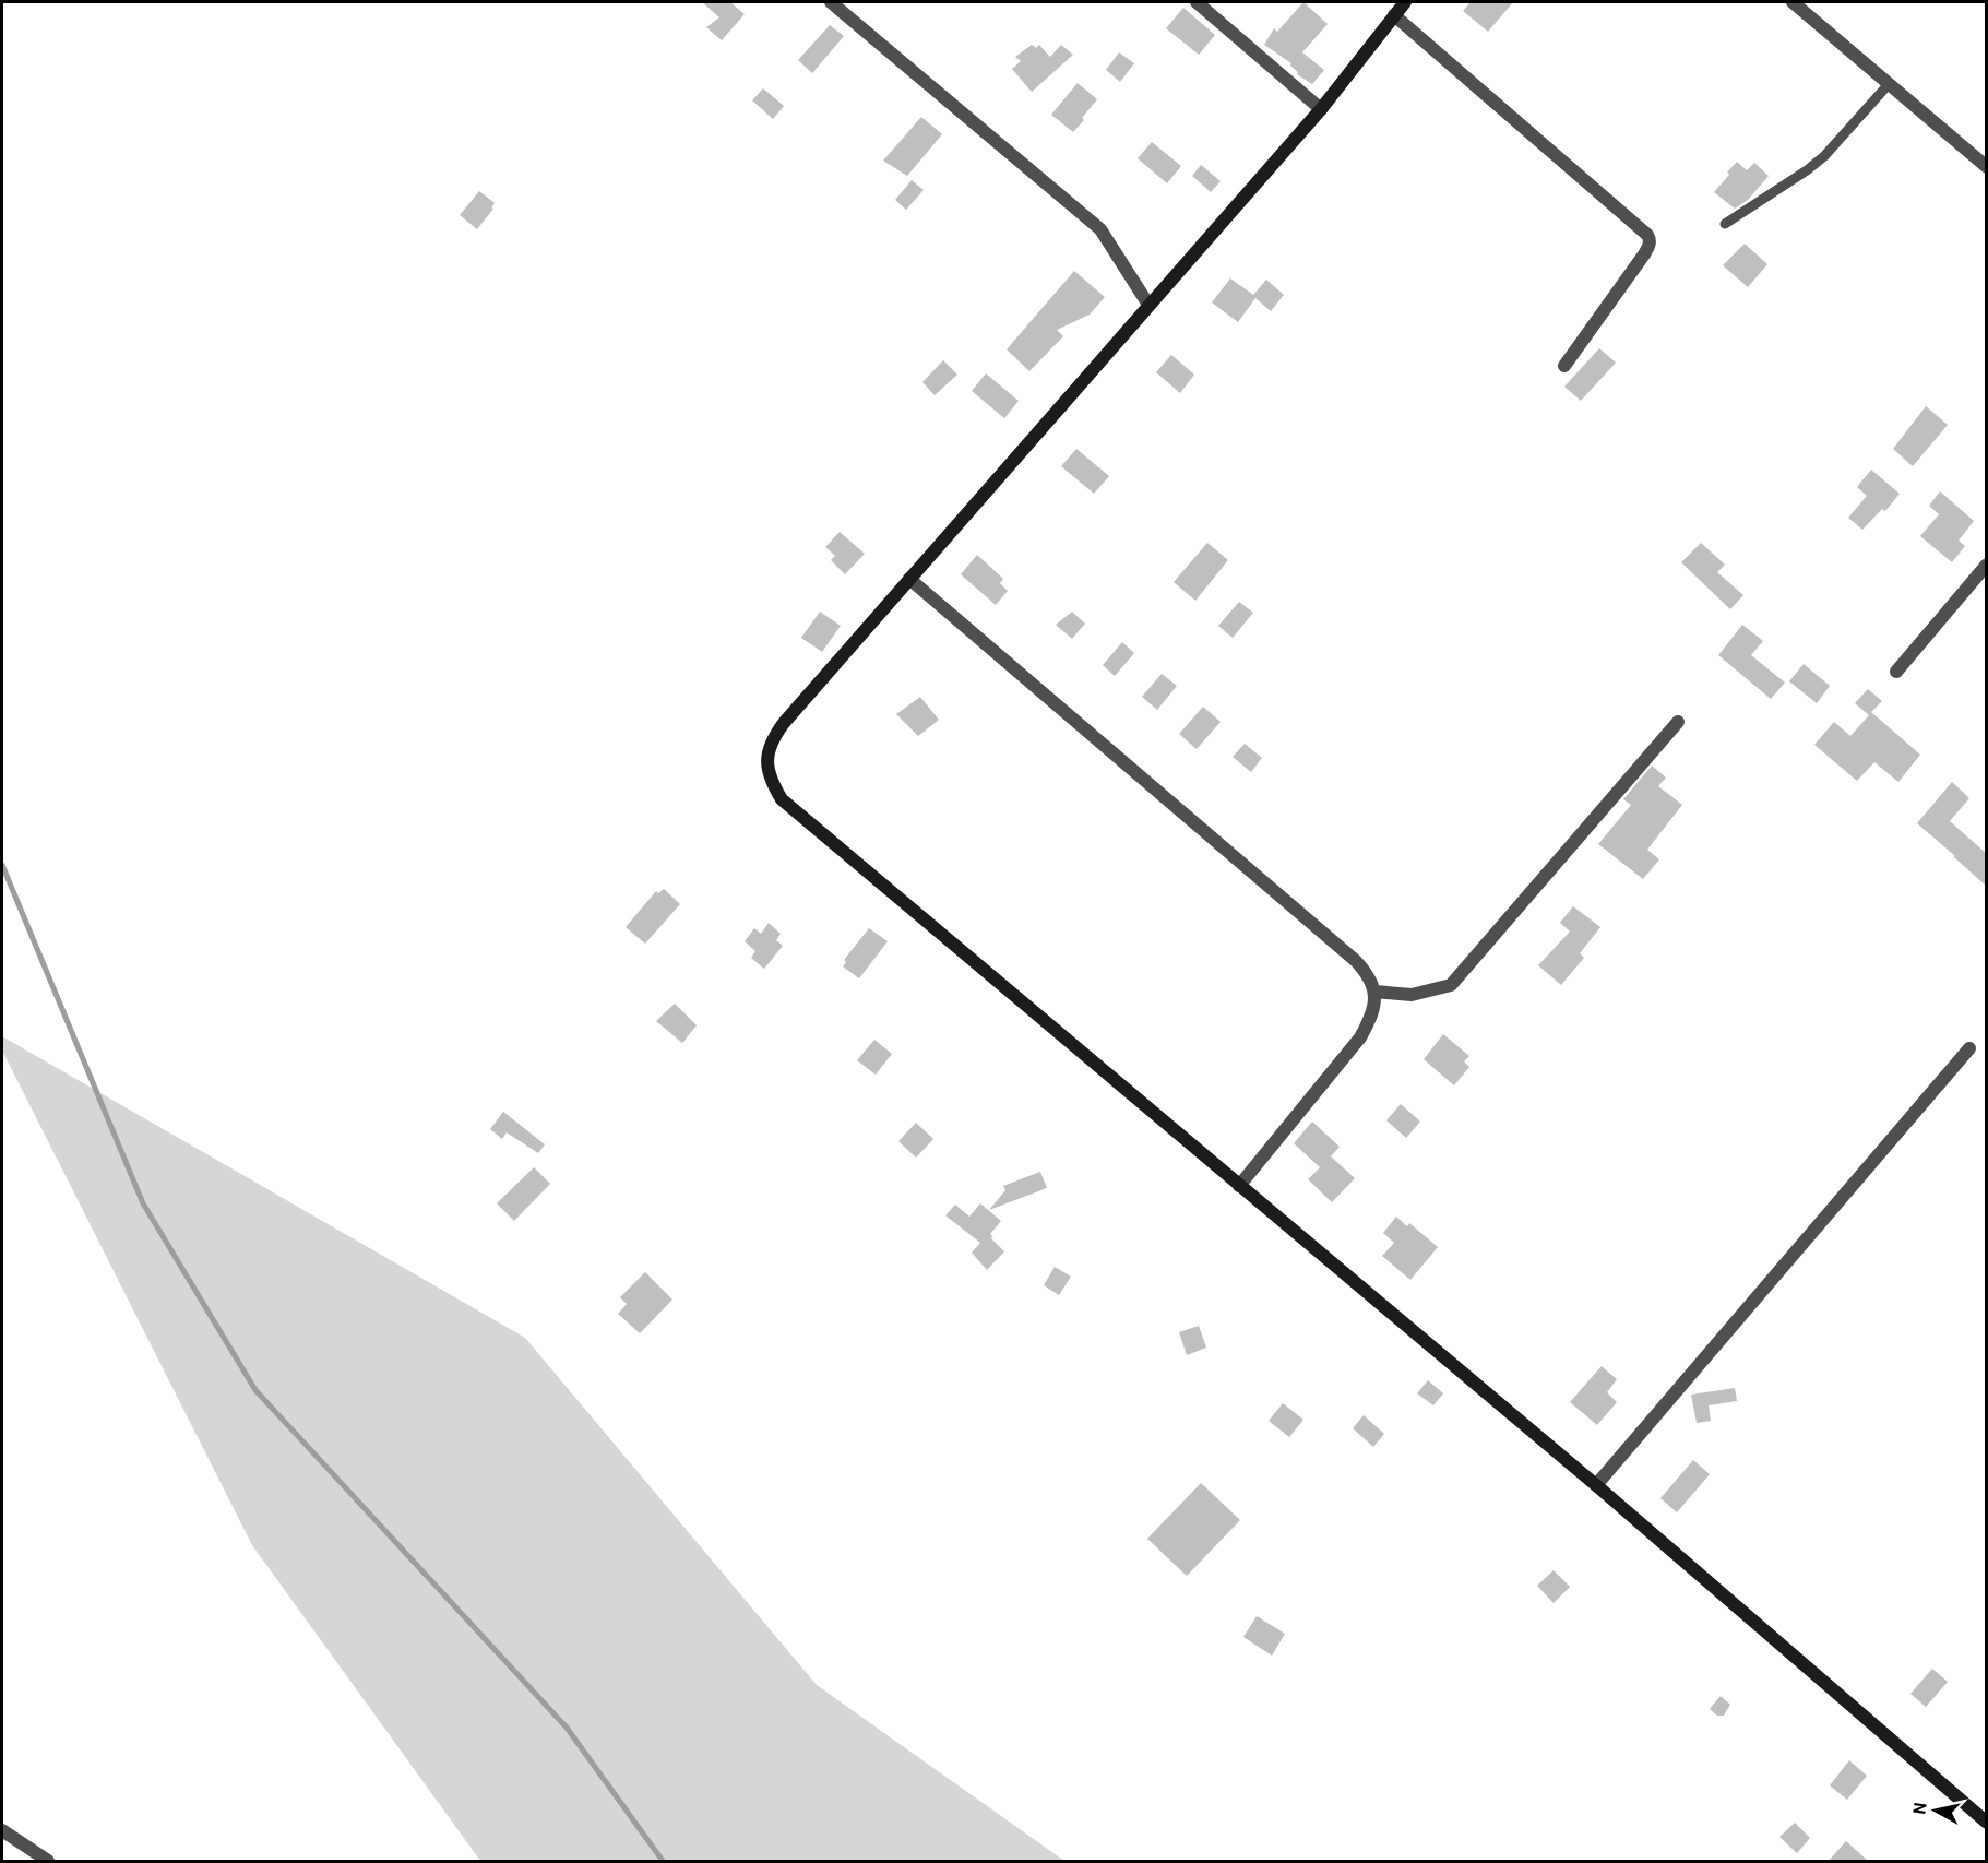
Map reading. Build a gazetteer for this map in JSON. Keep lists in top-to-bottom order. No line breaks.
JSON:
{"north":"left"}
